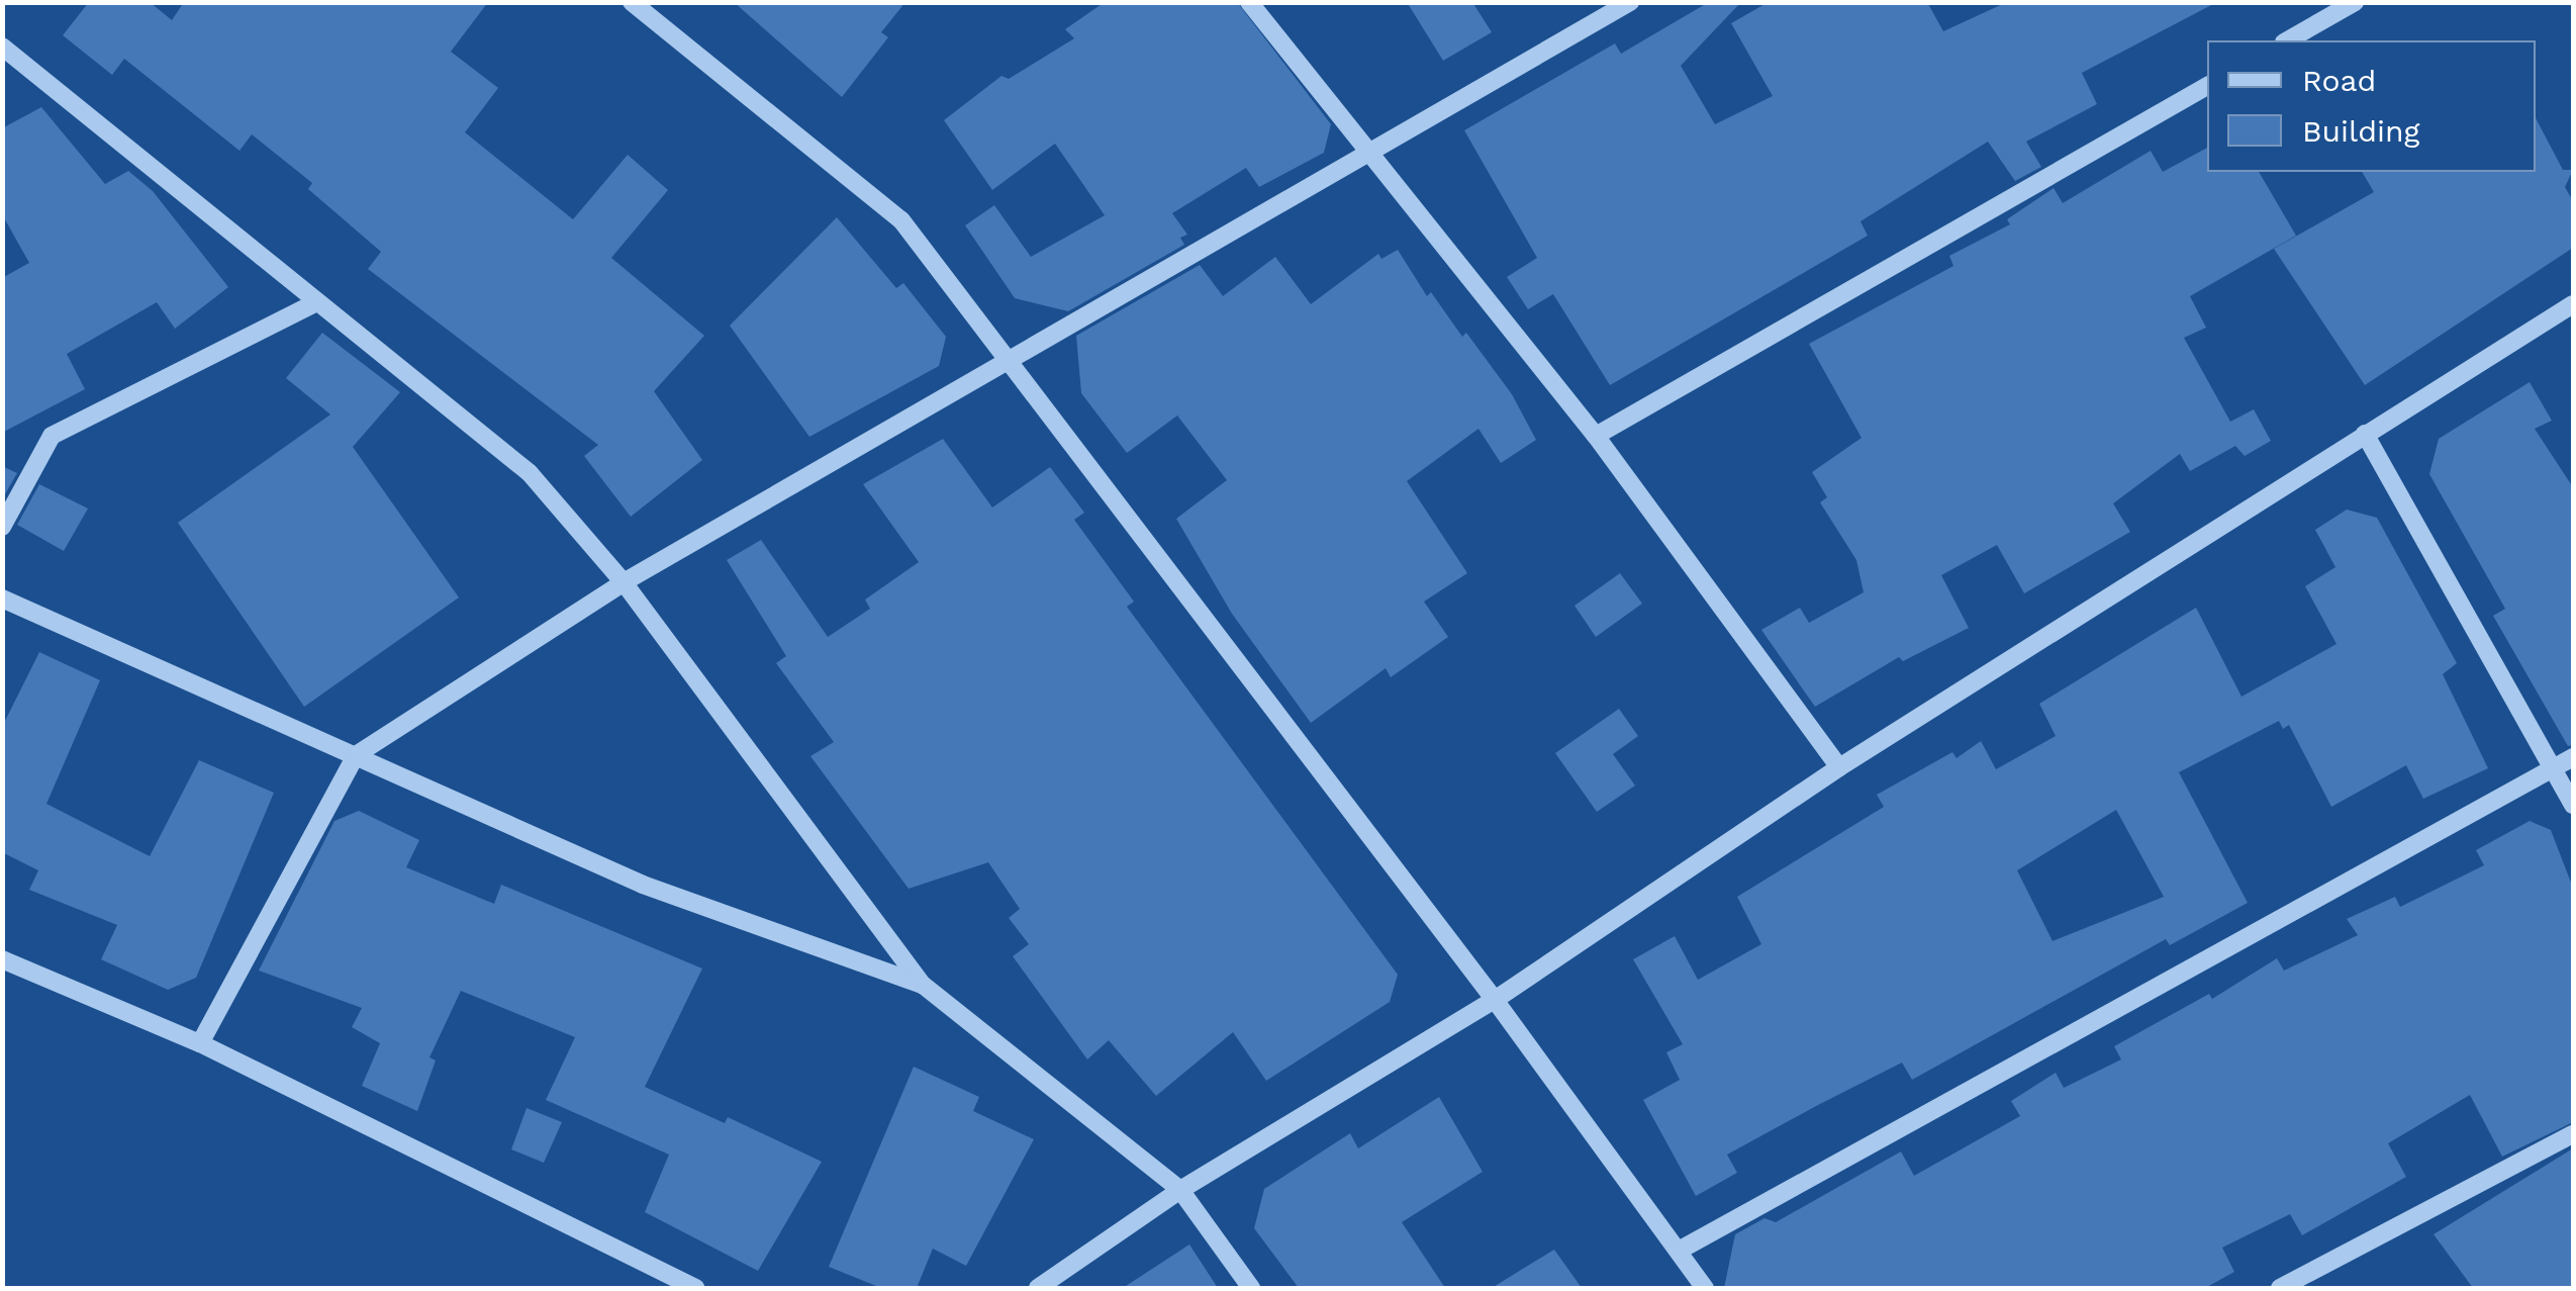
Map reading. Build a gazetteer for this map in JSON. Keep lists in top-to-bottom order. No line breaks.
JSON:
{"legend":["Road","Building"]}
